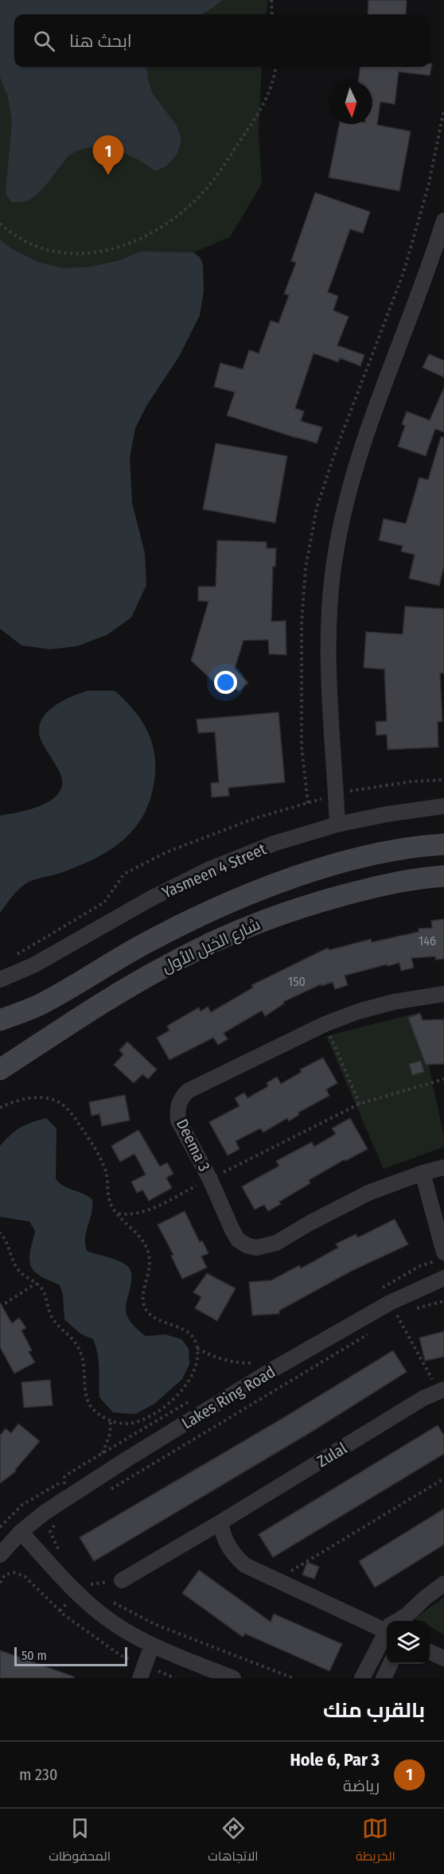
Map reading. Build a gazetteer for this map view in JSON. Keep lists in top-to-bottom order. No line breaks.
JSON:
{"streets":{"main road":["شارع الخيل الأول"],"street":["Yasmeen 4 Street","Deema 3","Lakes Ring Road","Zulal"]},"house_numbers":["146","150"],"scale_bar":"50 m","north":"bottom","page":{"search":"ابحث هنا","pins":"1","scale":"50 m","heading":"بالقرب منك","list":[{"mark":"1","name":"Hole 6, Par 3","note":"رياضة","value":"230 m"}],"nav":["الخريطة","الاتجاهات","المحفوظات"]}}
